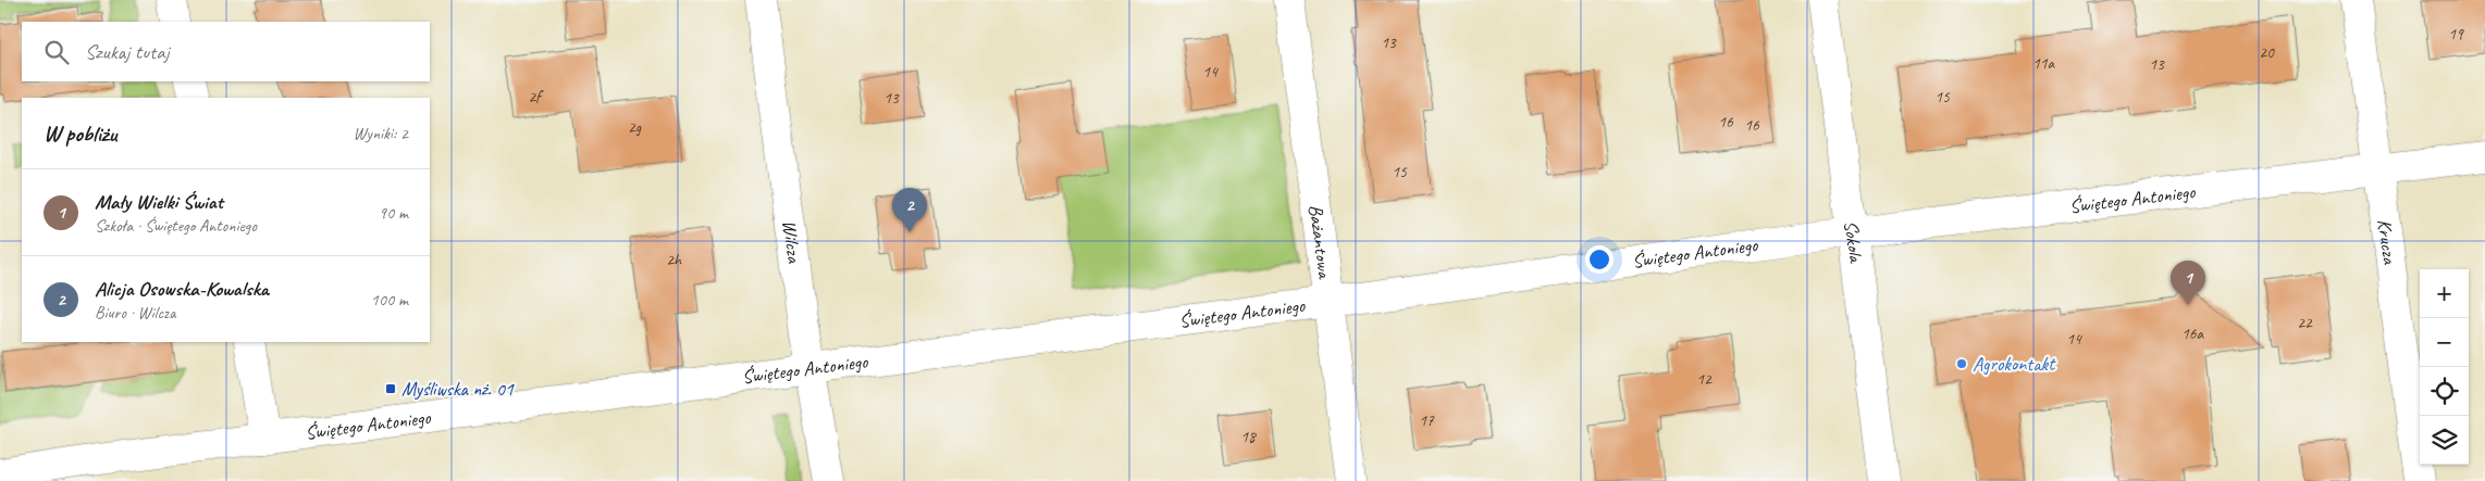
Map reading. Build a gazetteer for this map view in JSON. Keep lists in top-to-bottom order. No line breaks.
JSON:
{"streets":{"street":["Świętego Antoniego","Bażantowa","Sokola","Krucza","Wilcza"]},"crossings":[["Świętego Antoniego","Bażantowa"],["Świętego Antoniego","Sokola"],["Świętego Antoniego","Krucza"],["Świętego Antoniego","Wilcza"]],"places":{"other":["Agrokontakt"],"transit":["Myśliwska nż. 01"]},"house_numbers":["19","13","20","11a","13","14","2f","15","13","16","16","2g","15","2h","22","16a","14","12","17","18"],"page":{"search":"Szukaj tutaj","heading":["W pobliżu","Wyniki: 2"],"list":[{"mark":"1","name":"Mały Wielki Świat","note":"Szkoła · Świętego Antoniego","value":"90 m"},{"mark":"2","name":"Alicja Osowska-Kowalska","note":"Biuro · Wilcza","value":"100 m"}],"pins":["2","1"],"map_buttons":["+","−"]}}
